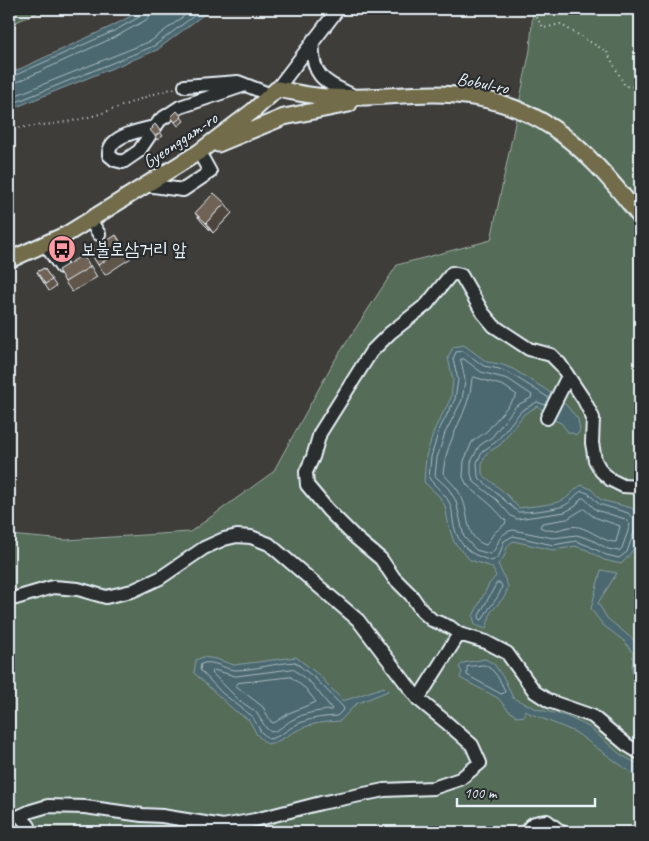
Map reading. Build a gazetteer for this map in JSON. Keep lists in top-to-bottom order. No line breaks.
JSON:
{"streets":{"main road":["Bobul-ro","Gyeonggam-ro"]},"crossings":[["Bobul-ro","Gyeonggam-ro"]],"places":{"bus stop":["보불로삼거리 앞"]},"scale_bar":"100 m"}
